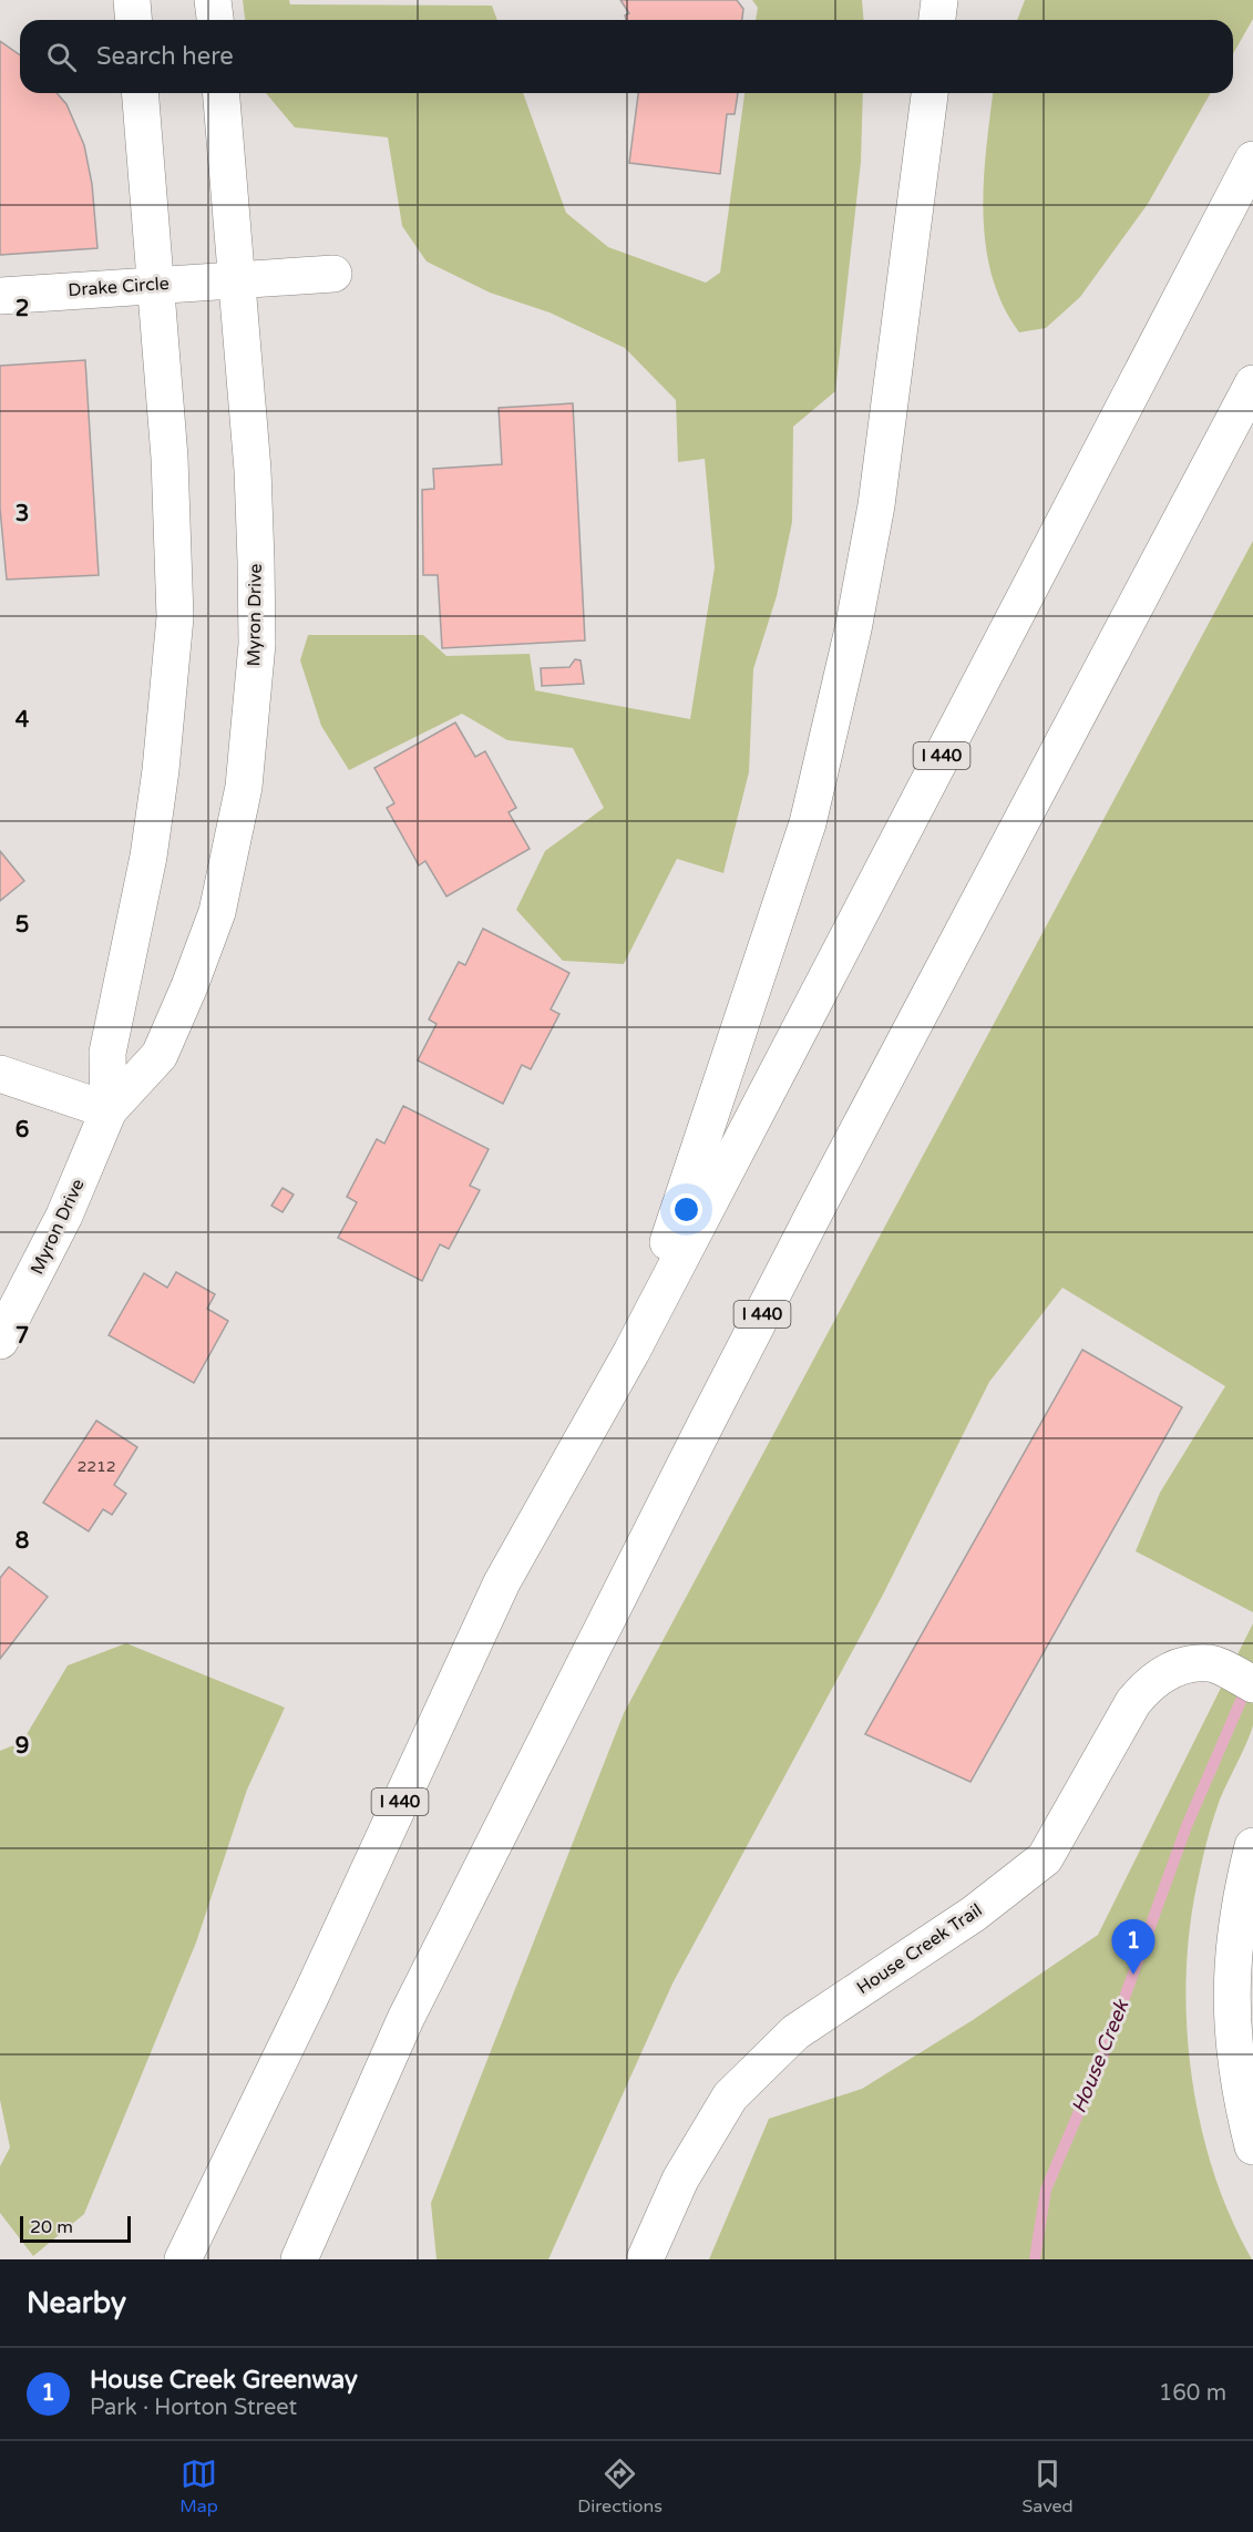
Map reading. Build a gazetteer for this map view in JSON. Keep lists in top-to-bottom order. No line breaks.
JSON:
{"streets":{"main road":["Drake Circle","Myron Drive","I 440","House Creek Trail"]},"crossings":[["Drake Circle","Myron Drive"]],"water":["House Creek"],"house_numbers":["2212"],"scale_bar":"20 m","page":{"search":"Search here","pins":"1","scale":"20 m","heading":"Nearby","list":[{"mark":"1","name":"House Creek Greenway","note":"Park · Horton Street","value":"160 m"}],"nav":["Map","Directions","Saved"]},"grid":{"rows":["2","3","4","5","6","7","8","9"]}}
